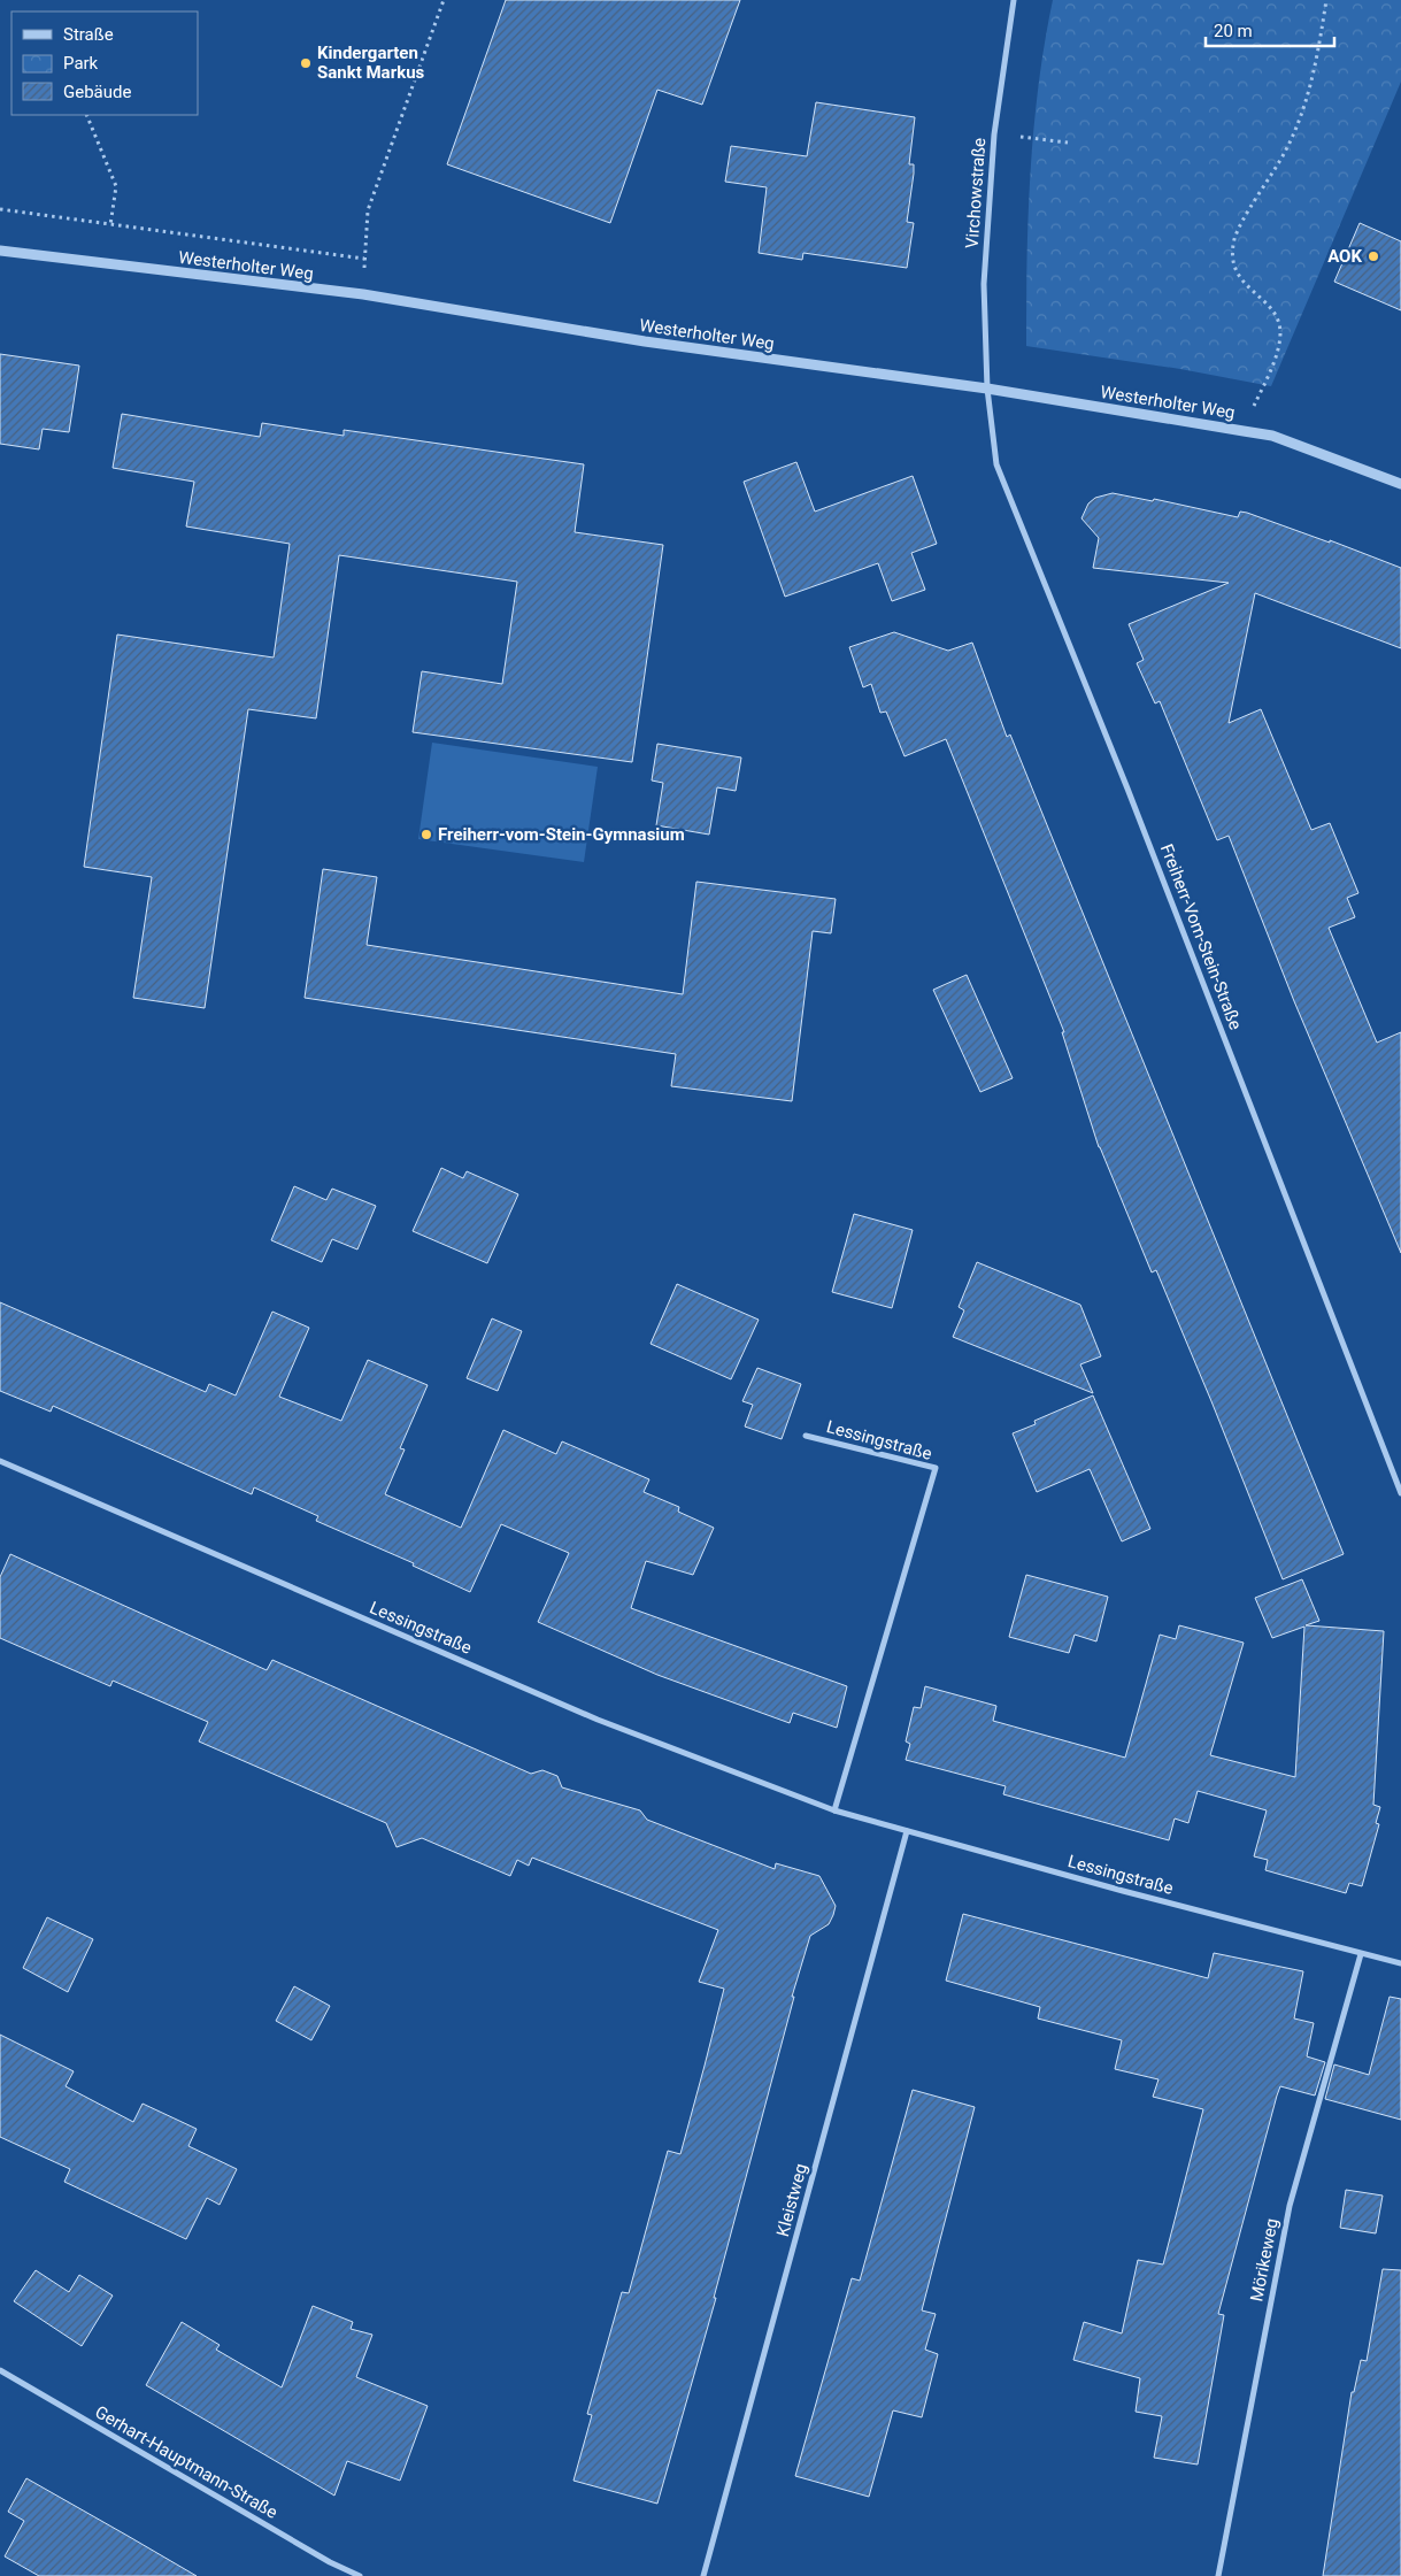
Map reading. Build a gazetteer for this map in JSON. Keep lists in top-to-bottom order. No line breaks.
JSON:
{"streets":{"street":["Virchowstraße","Westerholter Weg","Freiherr-Vom-Stein-Straße","Lessingstraße","Kleistweg","Mörikeweg","Gerhart-Hauptmann-Straße"]},"crossings":[["Virchowstraße","Westerholter Weg"],["Virchowstraße","Freiherr-Vom-Stein-Straße"],["Westerholter Weg","Freiherr-Vom-Stein-Straße"],["Lessingstraße","Kleistweg"],["Lessingstraße","Mörikeweg"]],"places":["Kindergarten Sankt Markus","AOK","Freiherr-vom-Stein-Gymnasium"],"legend":["Straße","Park","Gebäude"],"scale_bar":"20 m"}
